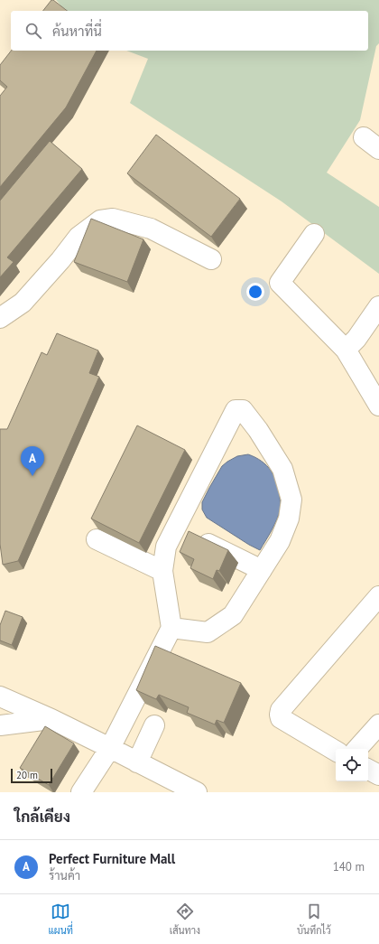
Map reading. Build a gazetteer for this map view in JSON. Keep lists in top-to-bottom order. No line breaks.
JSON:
{"scale_bar":"20 m","page":{"search":"ค้นหาที่นี่","pins":"A","scale":"20 m","heading":"ใกล้เคียง","list":[{"mark":"A","name":"Perfect Furniture Mall","note":"ร้านค้า","value":"140 m"}],"nav":["แผนที่","เส้นทาง","บันทึกไว้"]}}
